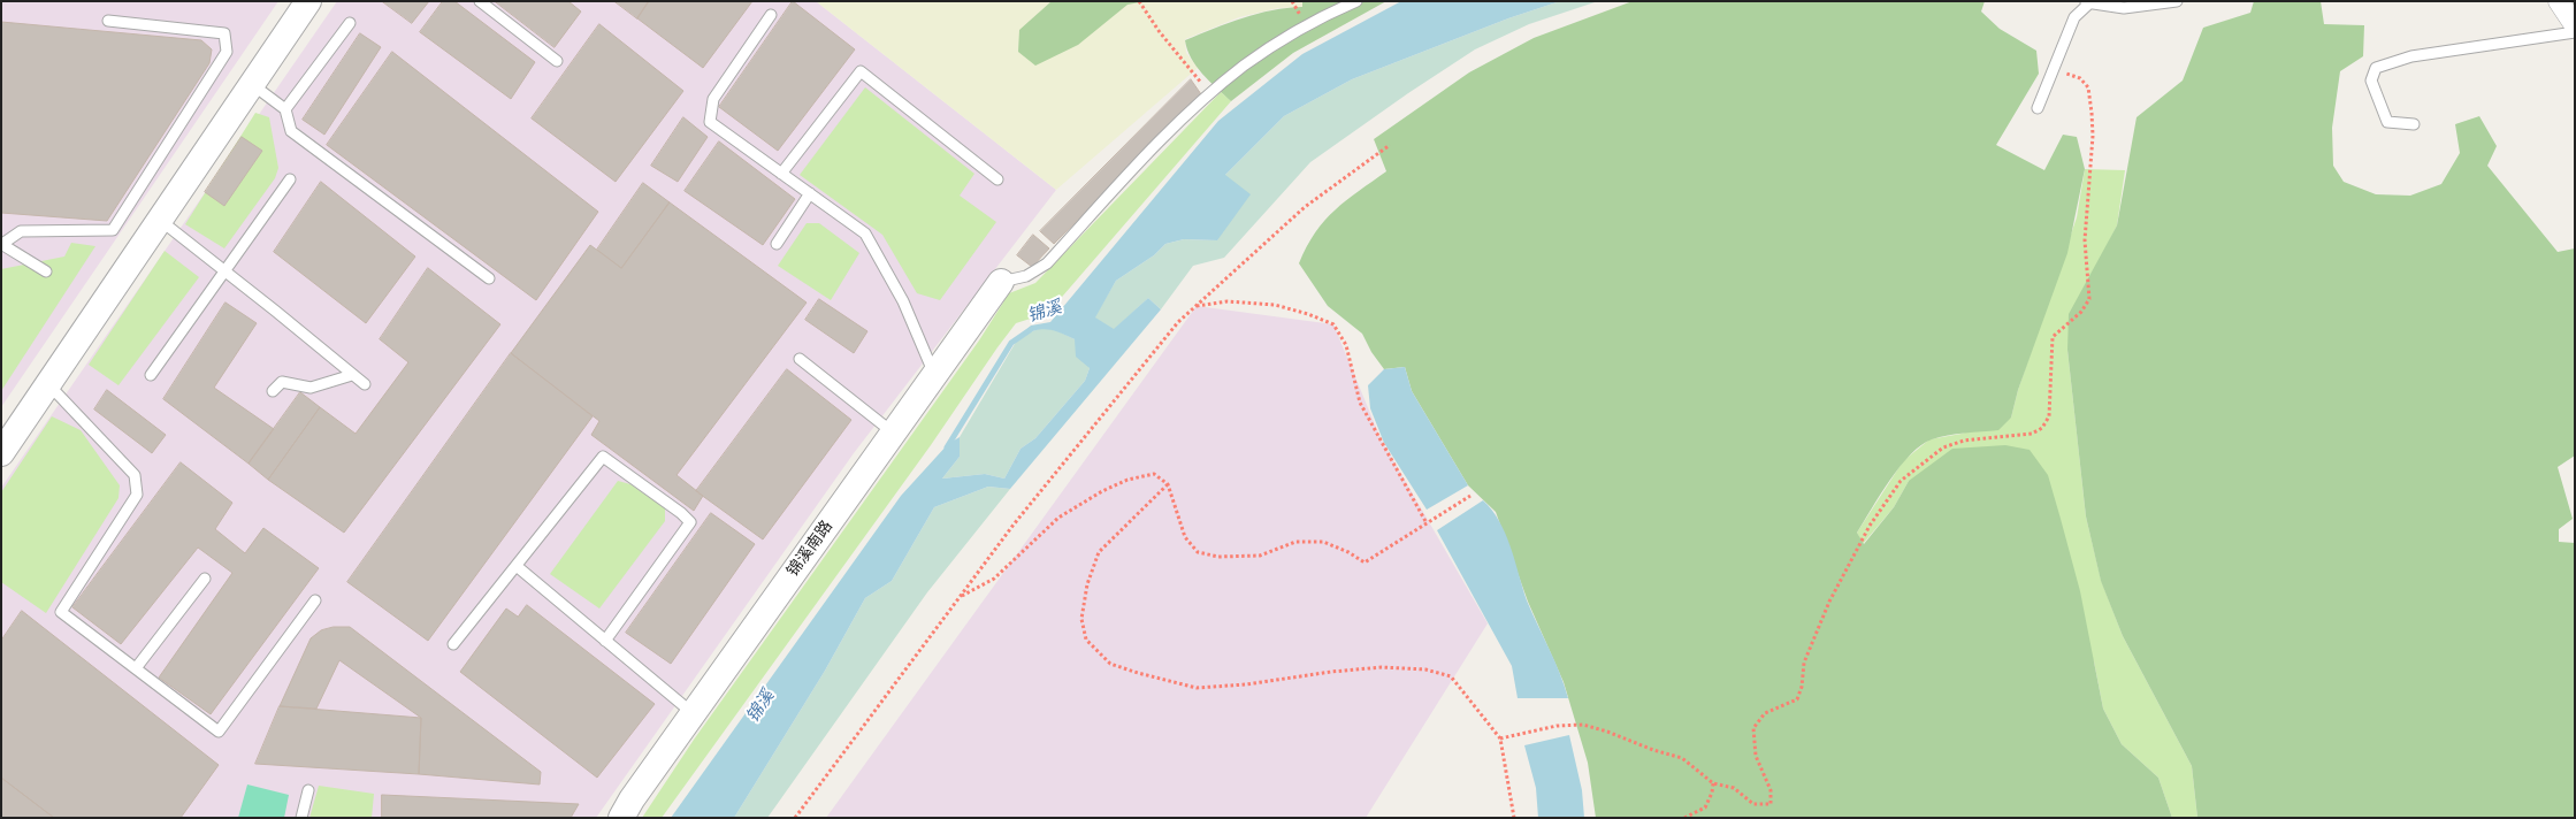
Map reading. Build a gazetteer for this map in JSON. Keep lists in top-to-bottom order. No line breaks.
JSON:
{"streets":{"street":["锦溪南路"]},"water":["锦溪"]}
